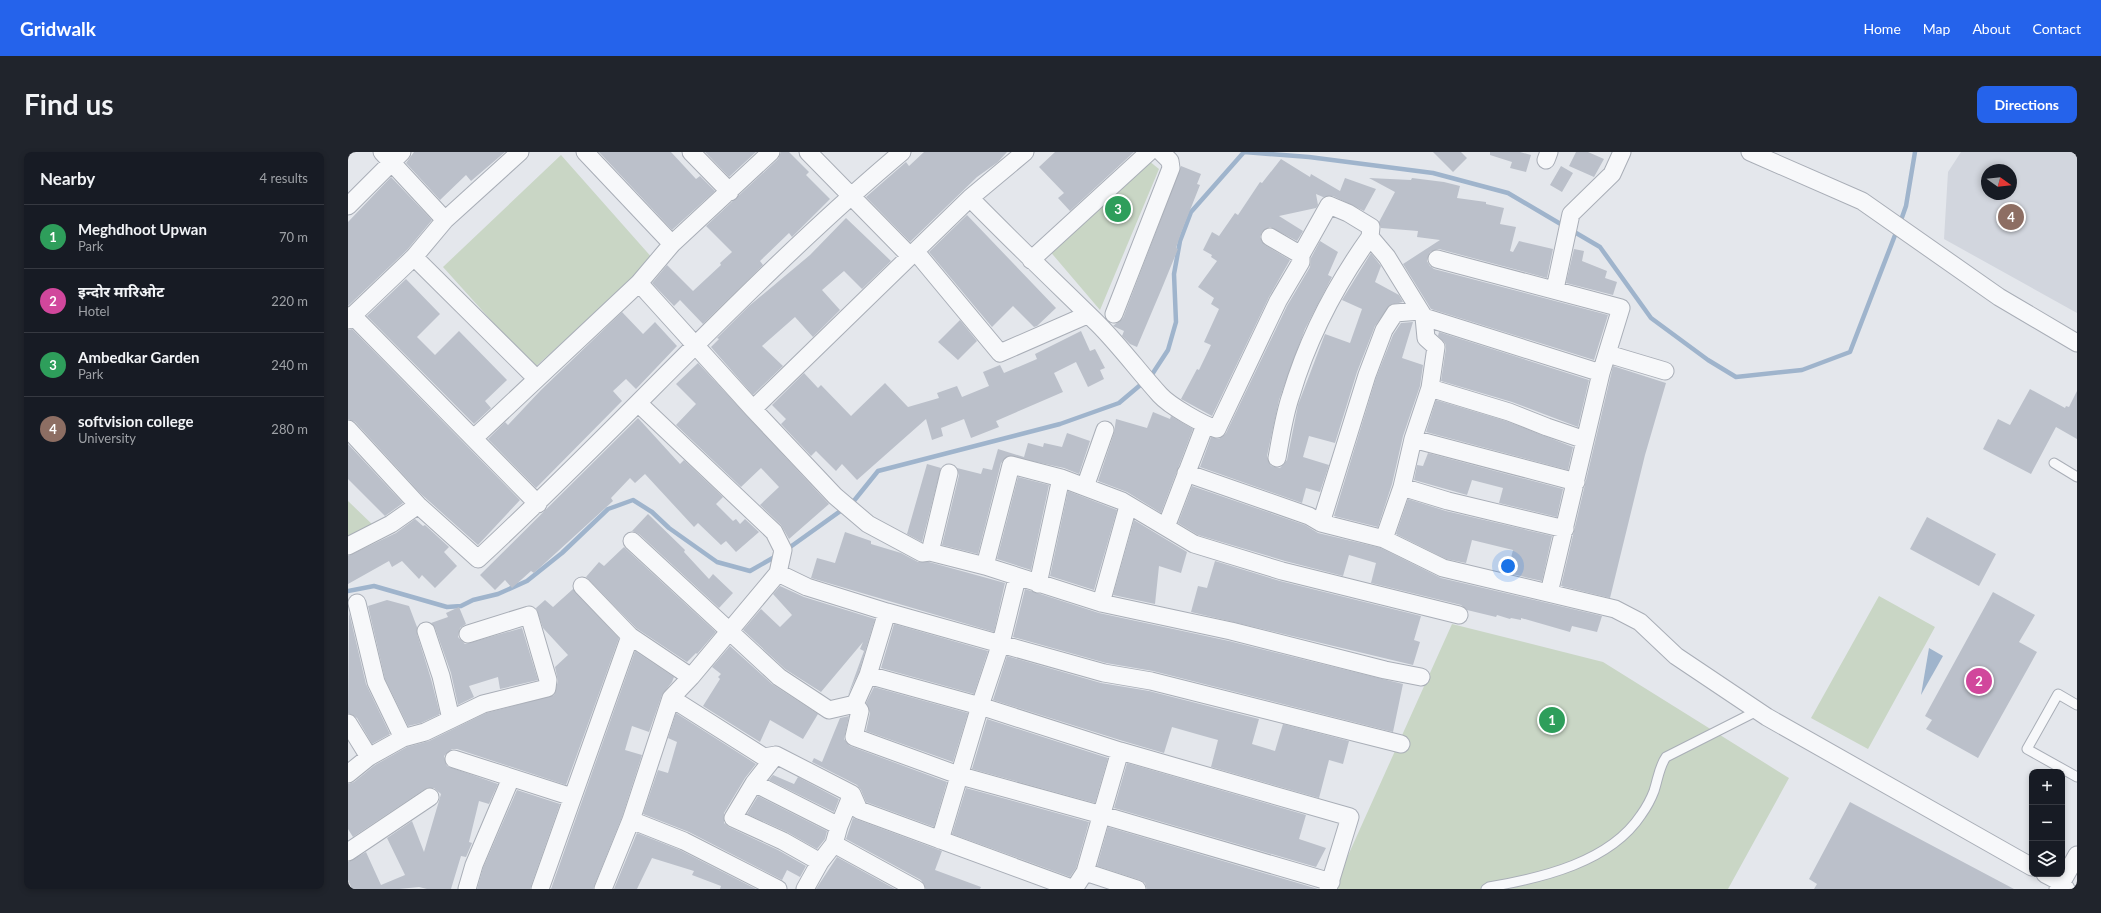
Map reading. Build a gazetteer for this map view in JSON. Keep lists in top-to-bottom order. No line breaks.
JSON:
{"north":"right","page":{"header":"Gridwalk","nav":["Home","Map","About","Contact"],"buttons":"Directions","title":"Find us","heading":["Nearby","4 results"],"pins":["3","4","2","1"],"list":[{"mark":"1","name":"Meghdhoot Upwan","note":"Park","value":"70 m"},{"mark":"2","name":"इन्दोर मारिओट","note":"Hotel","value":"220 m"},{"mark":"3","name":"Ambedkar Garden","note":"Park","value":"240 m"},{"mark":"4","name":"softvision college","note":"University","value":"280 m"}],"map_buttons":["+","−"]}}
